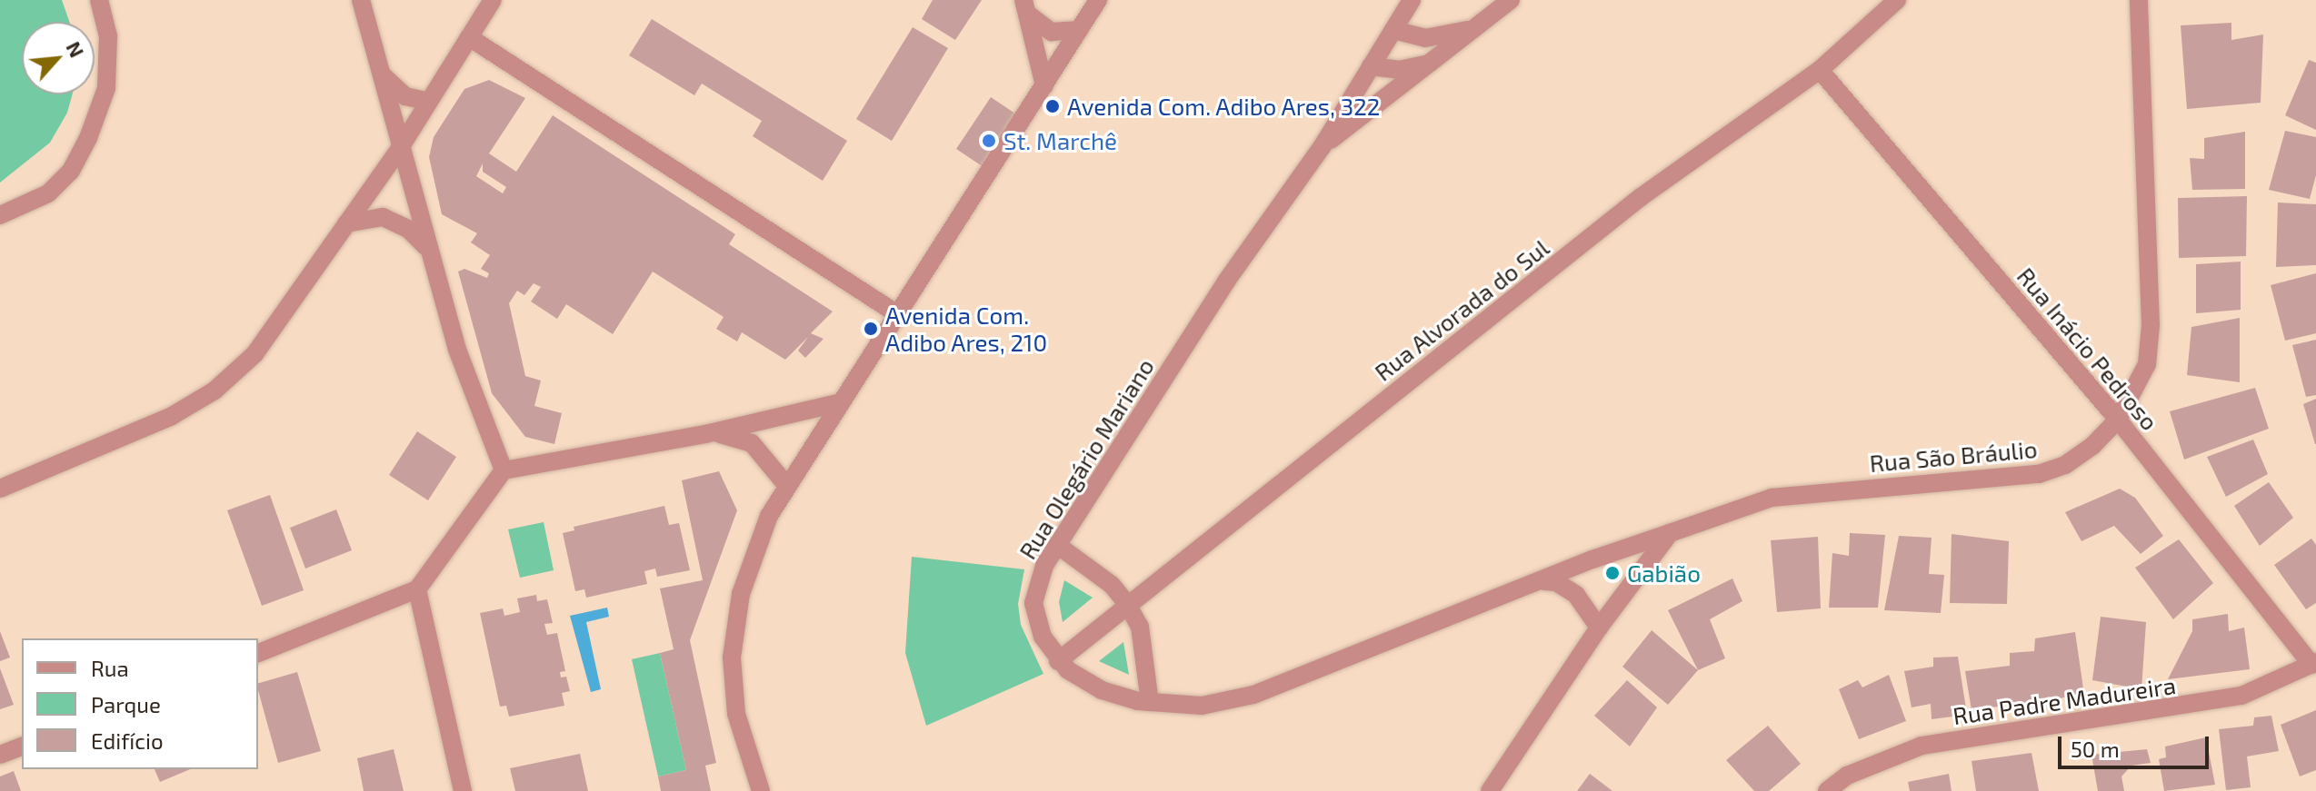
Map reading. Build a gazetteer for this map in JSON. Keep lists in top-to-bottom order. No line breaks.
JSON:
{"streets":{"street":["Rua Alvorada do Sul","Rua Inácio Pedroso","Rua São Bráulio","Rua Olegário Mariano","Rua Padre Madureira"]},"crossings":[["Rua Alvorada do Sul","Rua Inácio Pedroso"],["Rua Alvorada do Sul","Rua Olegário Mariano"],["Rua Inácio Pedroso","Rua São Bráulio"],["Rua Inácio Pedroso","Rua Padre Madureira"],["Rua São Bráulio","Rua Olegário Mariano"]],"places":["Avenida Com. Adibo Ares, 322","St. Marchê","Avenida Com. Adibo Ares, 210","Gabião"],"legend":["Rua","Parque","Edifício"],"scale_bar":"50 m","north":"top right"}
